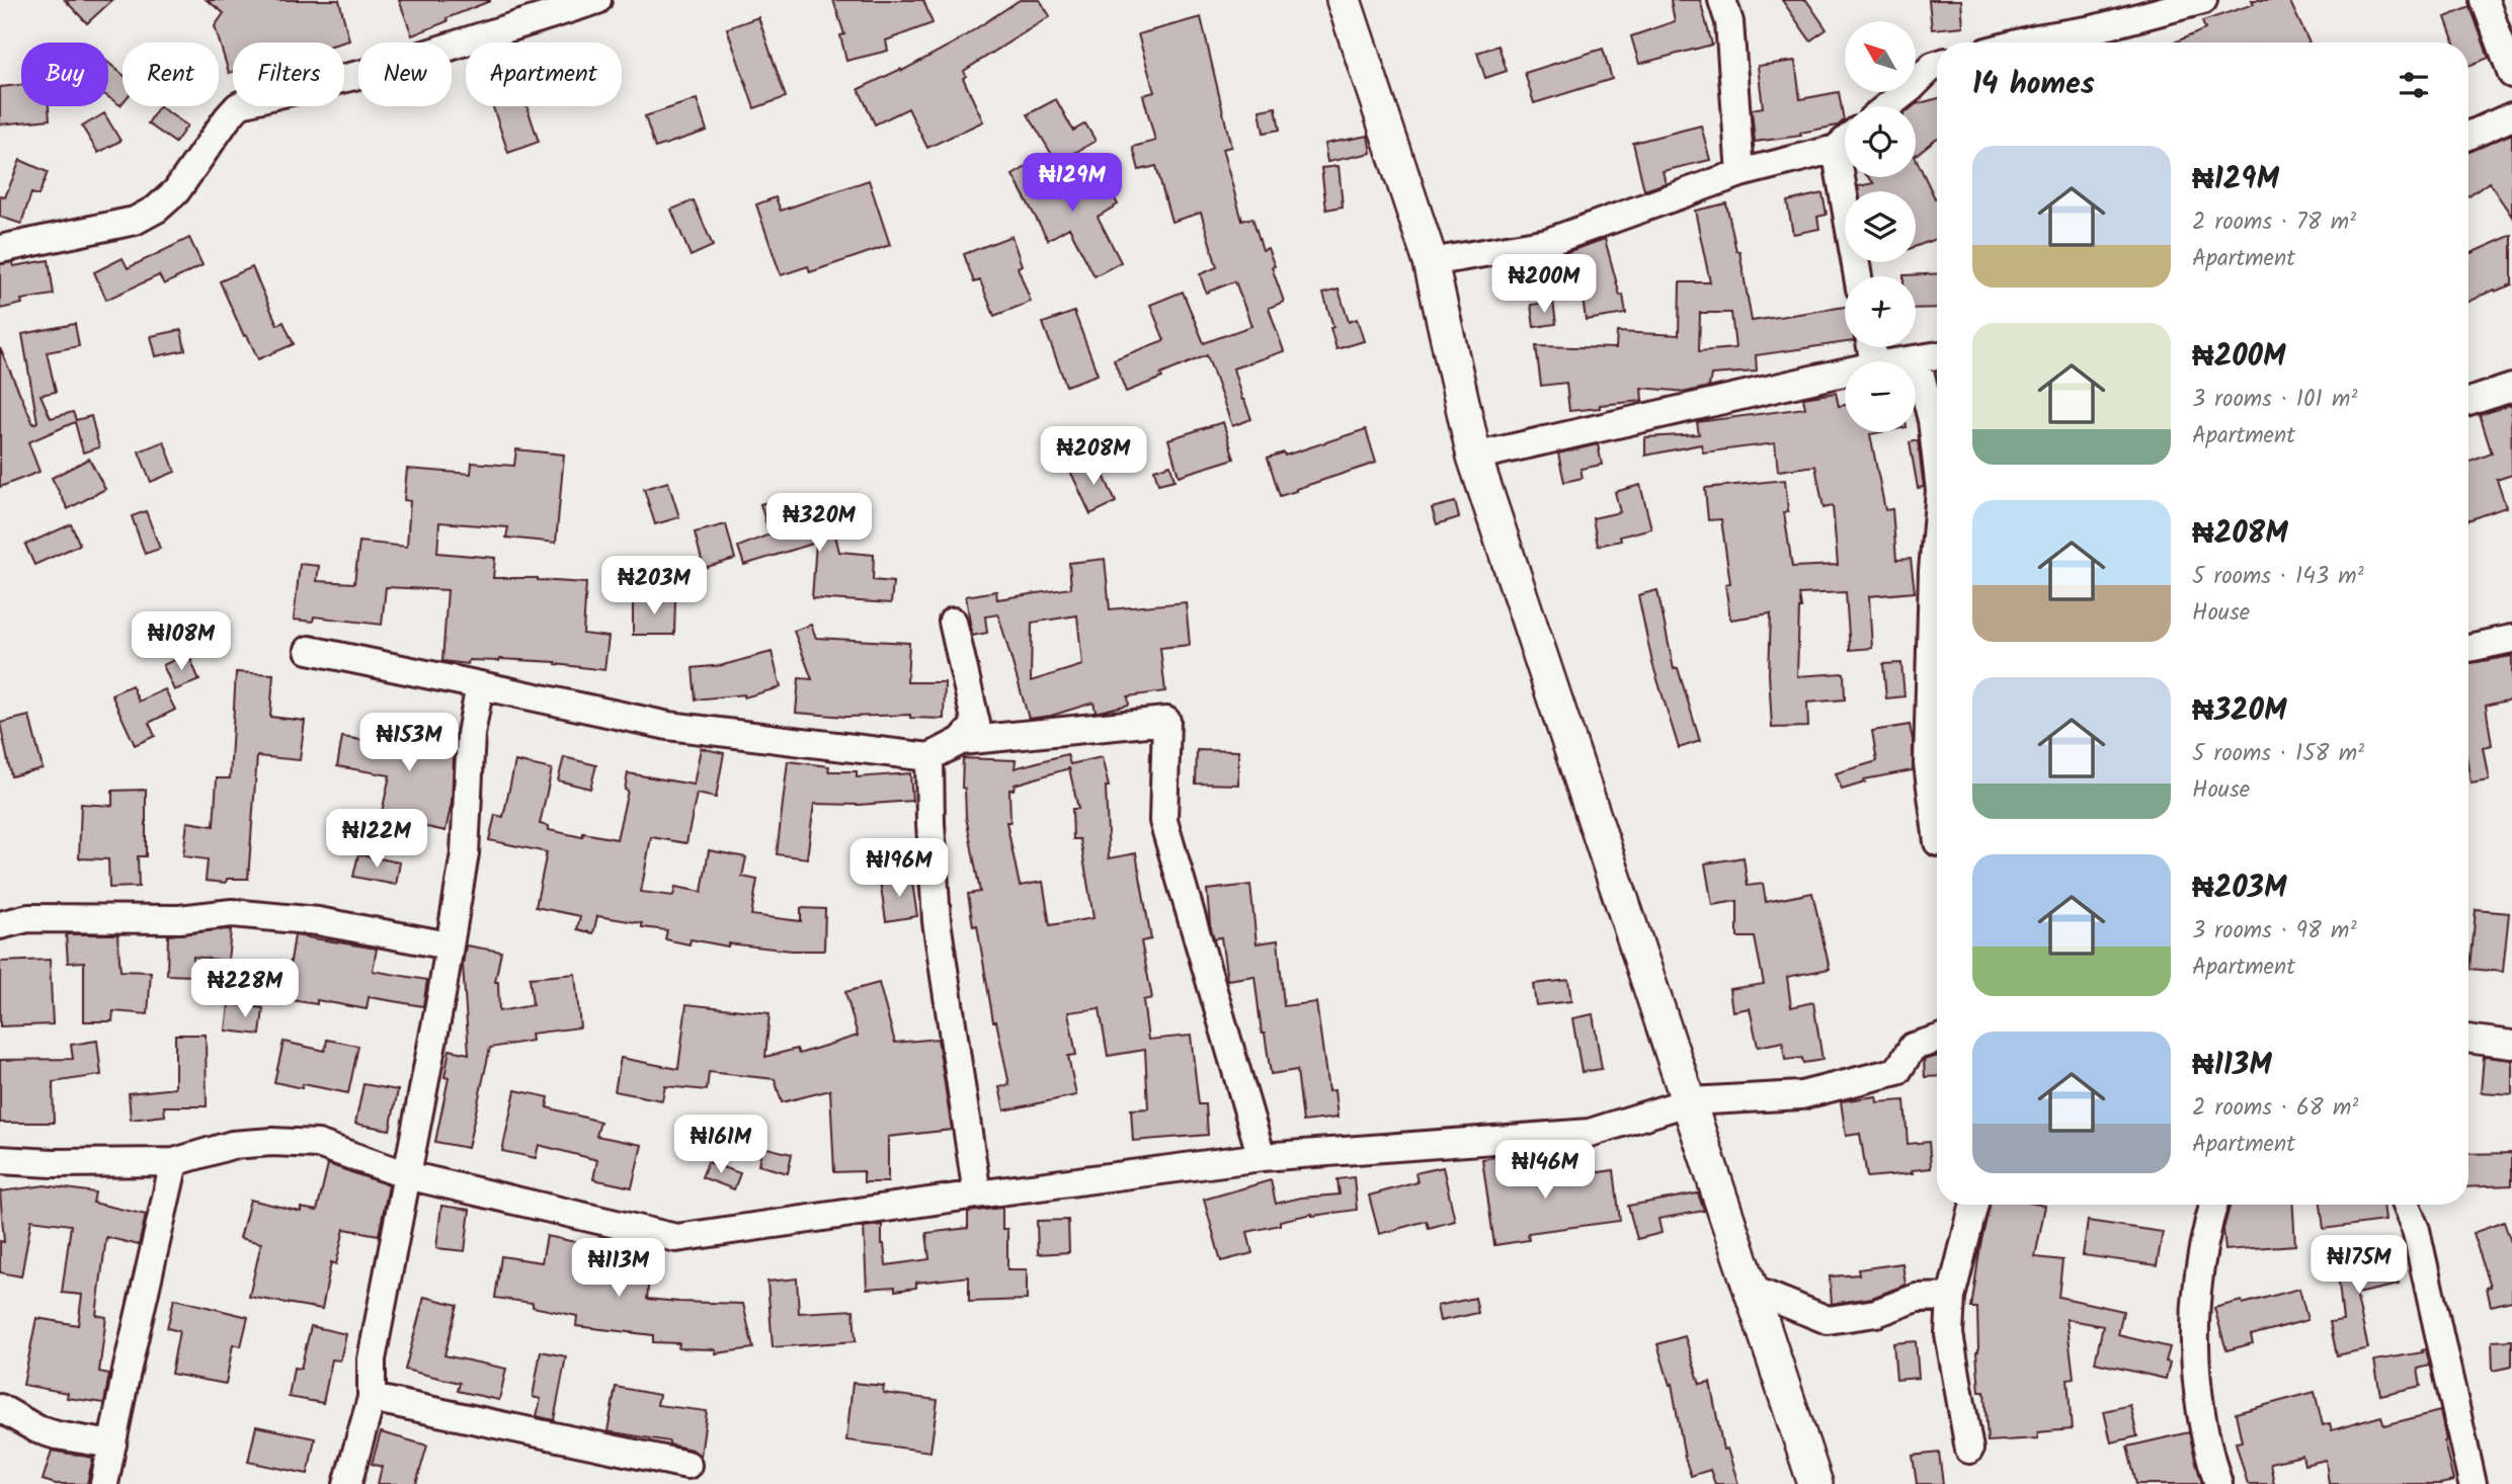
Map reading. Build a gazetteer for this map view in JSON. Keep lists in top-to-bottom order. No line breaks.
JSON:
{"north":"top left","page":{"map_buttons":["+","−"],"chip":["Buy","Rent","Filters","New","Apartment"],"heading":"14 homes","list":[{"name":"₦129M","note":"2 rooms · 78 m² · Apartment"},{"name":"₦200M","note":"3 rooms · 101 m² · Apartment"},{"name":"₦208M","note":"5 rooms · 143 m² · House"},{"name":"₦320M","note":"5 rooms · 158 m² · House"},{"name":"₦203M","note":"3 rooms · 98 m² · Apartment"},{"name":"₦113M","note":"2 rooms · 68 m² · Apartment"}],"price":["₦129M","₦200M","₦208M","₦320M","₦203M","₦108M","₦153M","₦122M","₦196M","₦228M","₦161M","₦146M","₦175M","₦113M"]}}
